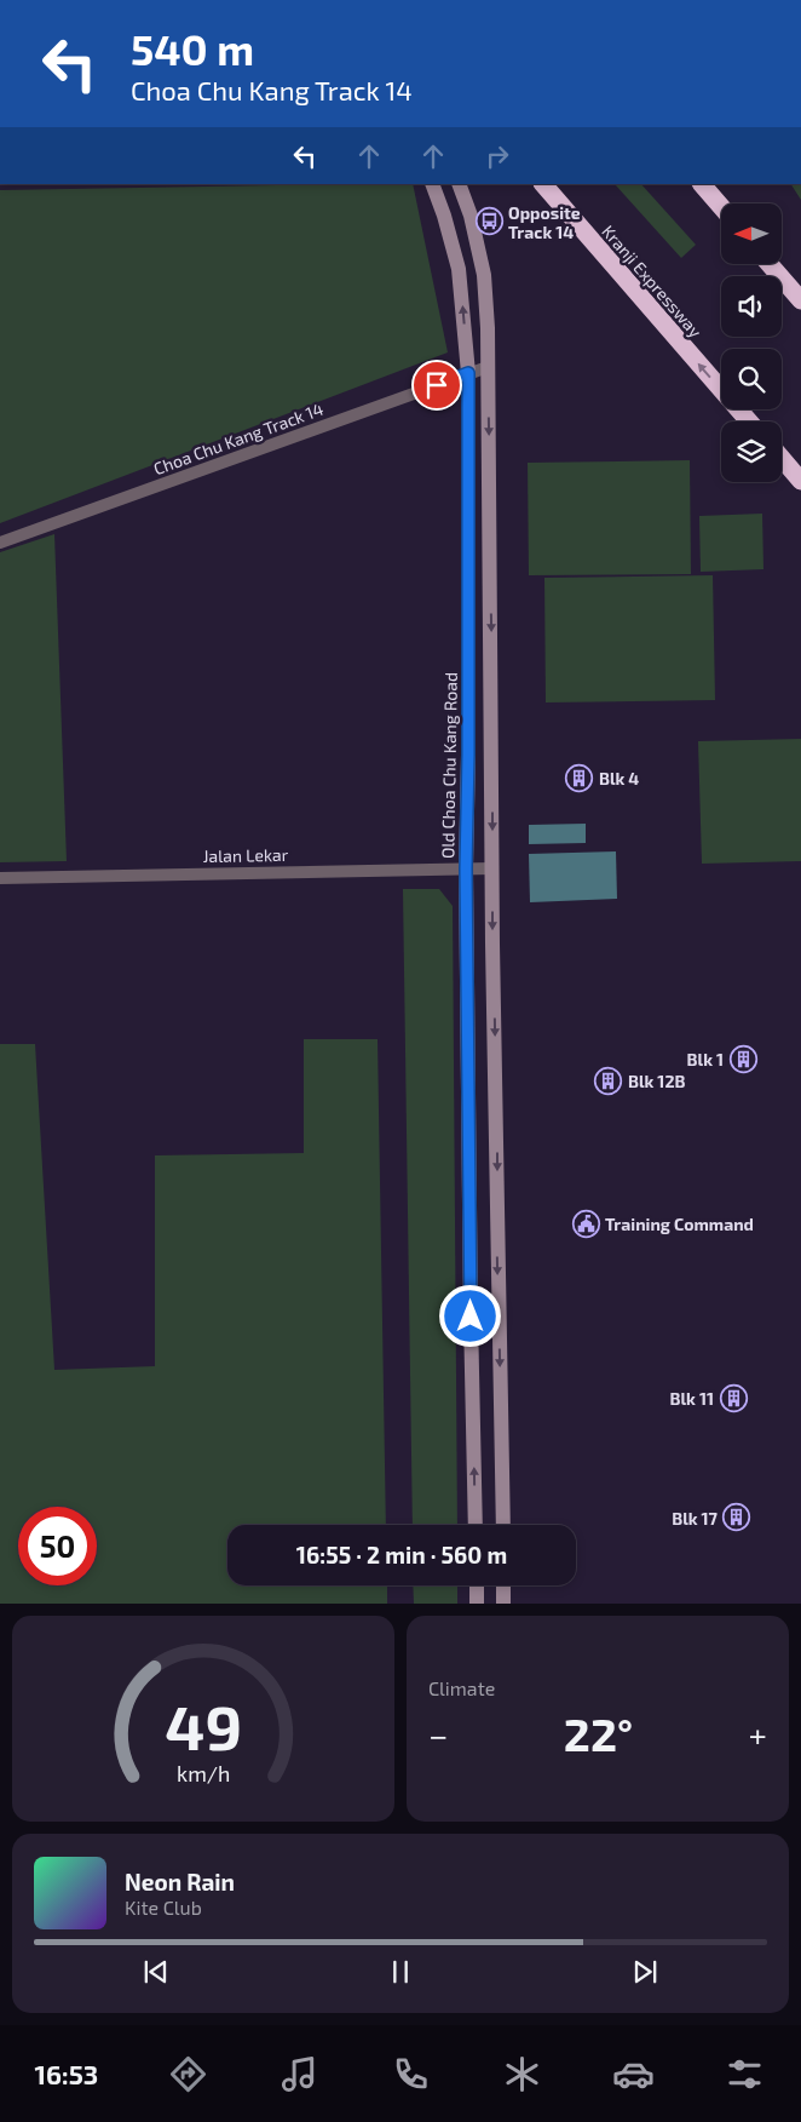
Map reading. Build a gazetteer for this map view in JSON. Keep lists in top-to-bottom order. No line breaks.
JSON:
{"streets":{"highway":["Kranji Expressway"],"main road":["Old Choa Chu Kang Road"],"street":["Choa Chu Kang Track 14","Jalan Lekar"]},"crossings":[["Choa Chu Kang Track 14","Old Choa Chu Kang Road"],["Old Choa Chu Kang Road","Jalan Lekar"]],"one_way":["Kranji Expressway"],"places":{"bus stop":["Opposite Track 14"],"building":["Blk 4","Blk 1","Blk 12B","Blk 11","Blk 17"],"public building":["Training Command"]},"north":"left","page":{"turn":["540 m","Choa Chu Kang Track 14"],"limit":"50","trip":"16:55 · 2 min · 560 m","tile":"Climate","heat":["−","22°","+"],"song":["Neon Rain","Kite Club"],"tabs":"16:53","gauge":["49","km/h"]}}
